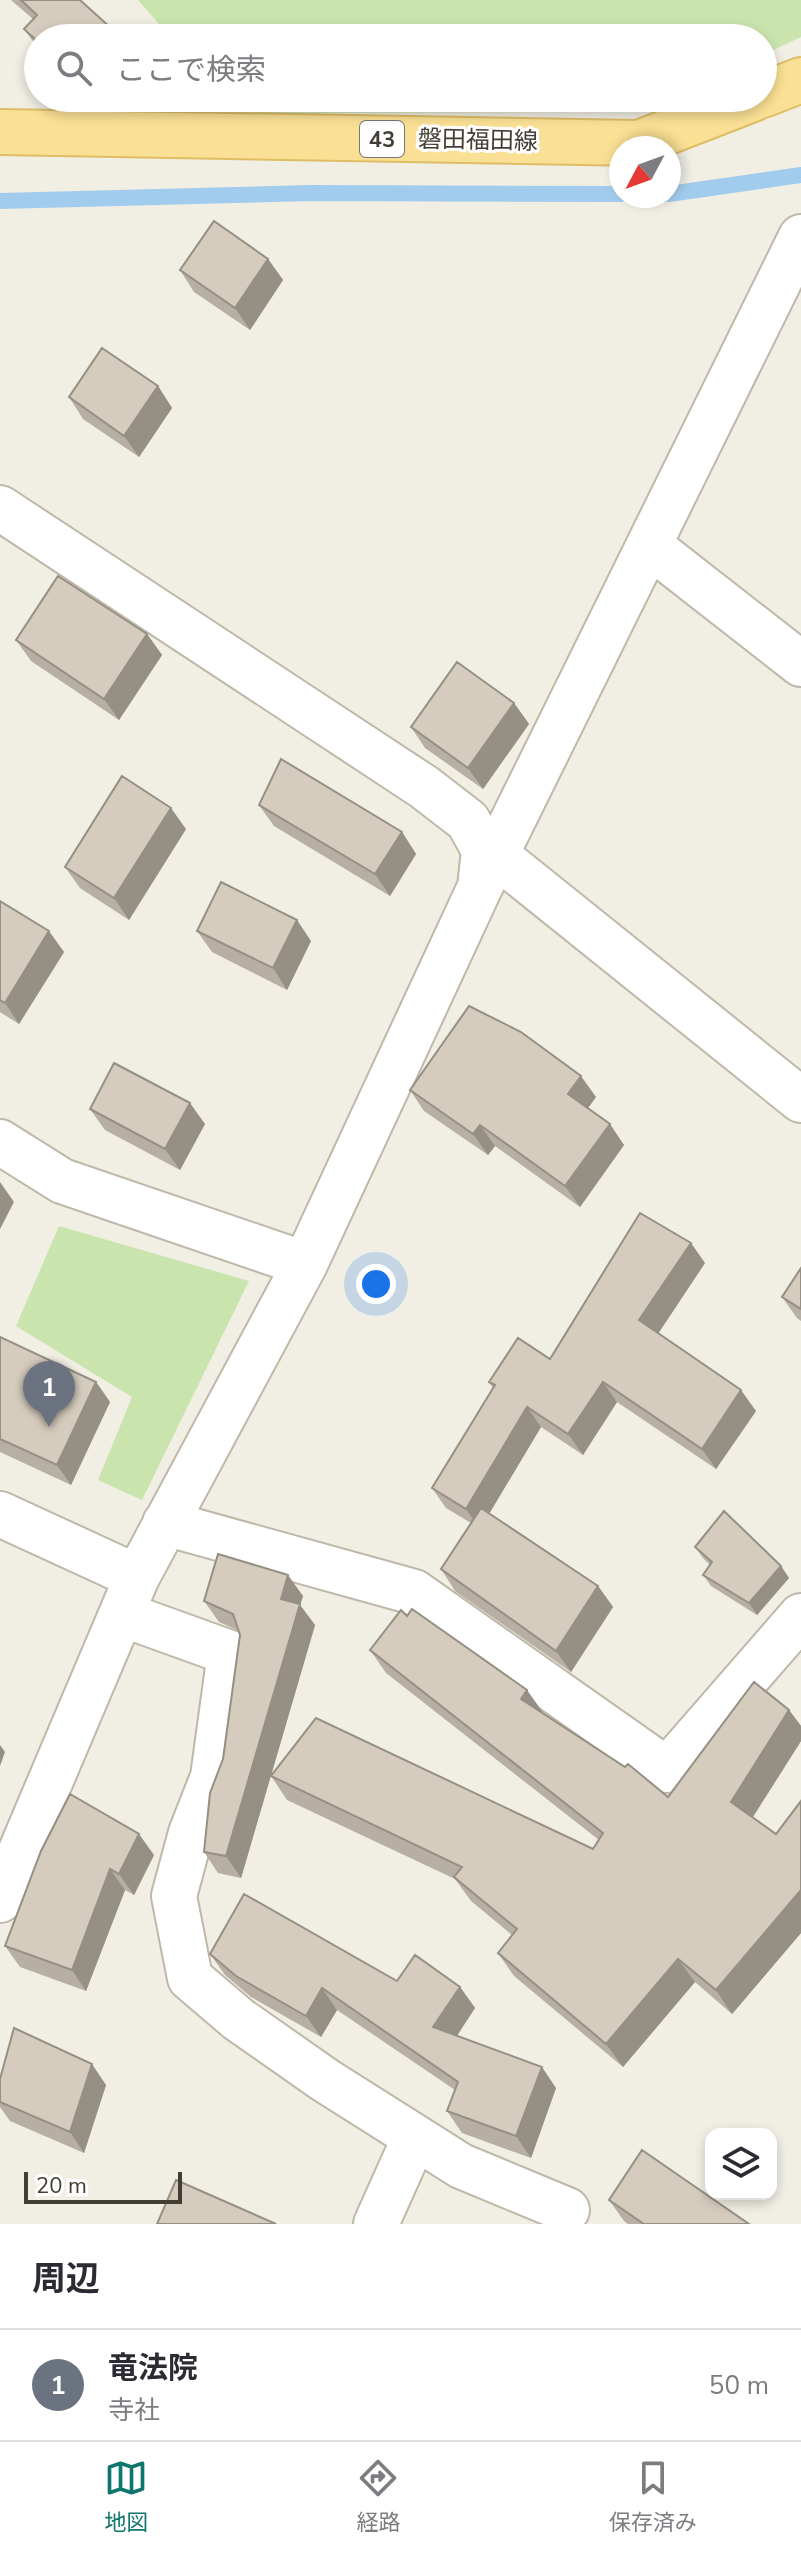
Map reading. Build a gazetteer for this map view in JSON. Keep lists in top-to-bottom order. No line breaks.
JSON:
{"streets":{"main road":["43","磐田福田線"]},"scale_bar":"20 m","north":"bottom left","page":{"search":"ここで検索","pins":"1","scale":"20 m","heading":"周辺","list":[{"mark":"1","name":"竜法院","note":"寺社","value":"50 m"}],"nav":["地図","経路","保存済み"]}}
